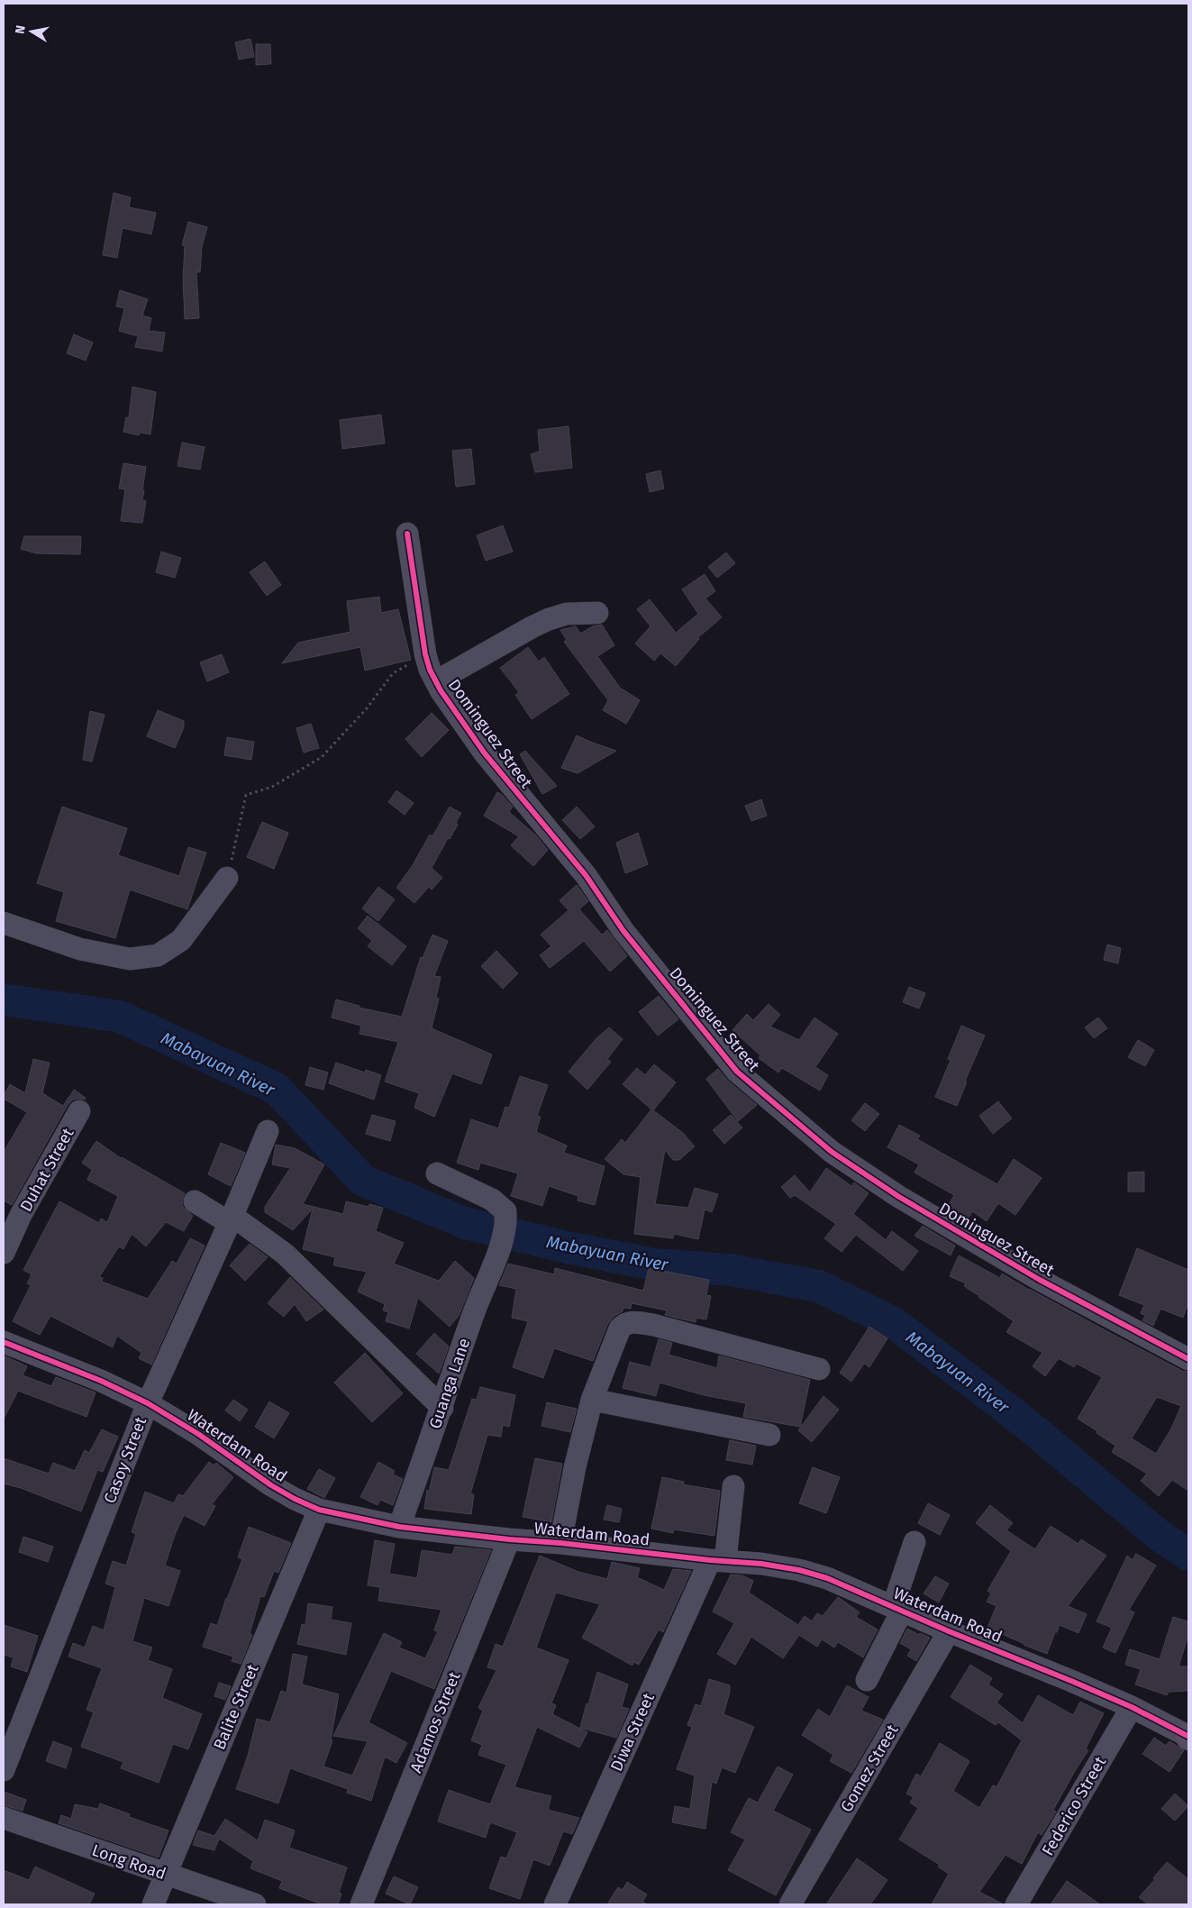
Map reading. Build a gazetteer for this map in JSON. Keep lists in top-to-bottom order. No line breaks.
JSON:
{"streets":{"street":["Dominguez Street","Duhat Street","Guanga Lane","Waterdam Road","Casoy Street","Balite Street","Adamos Street","Diwa Street","Gomez Street","Federico Street","Long Road"]},"crossings":[["Guanga Lane","Waterdam Road"],["Waterdam Road","Casoy Street"],["Waterdam Road","Balite Street"],["Waterdam Road","Adamos Street"],["Waterdam Road","Diwa Street"],["Waterdam Road","Gomez Street"],["Waterdam Road","Federico Street"],["Balite Street","Long Road"]],"water":["Mabayuan River"],"north":"left"}
